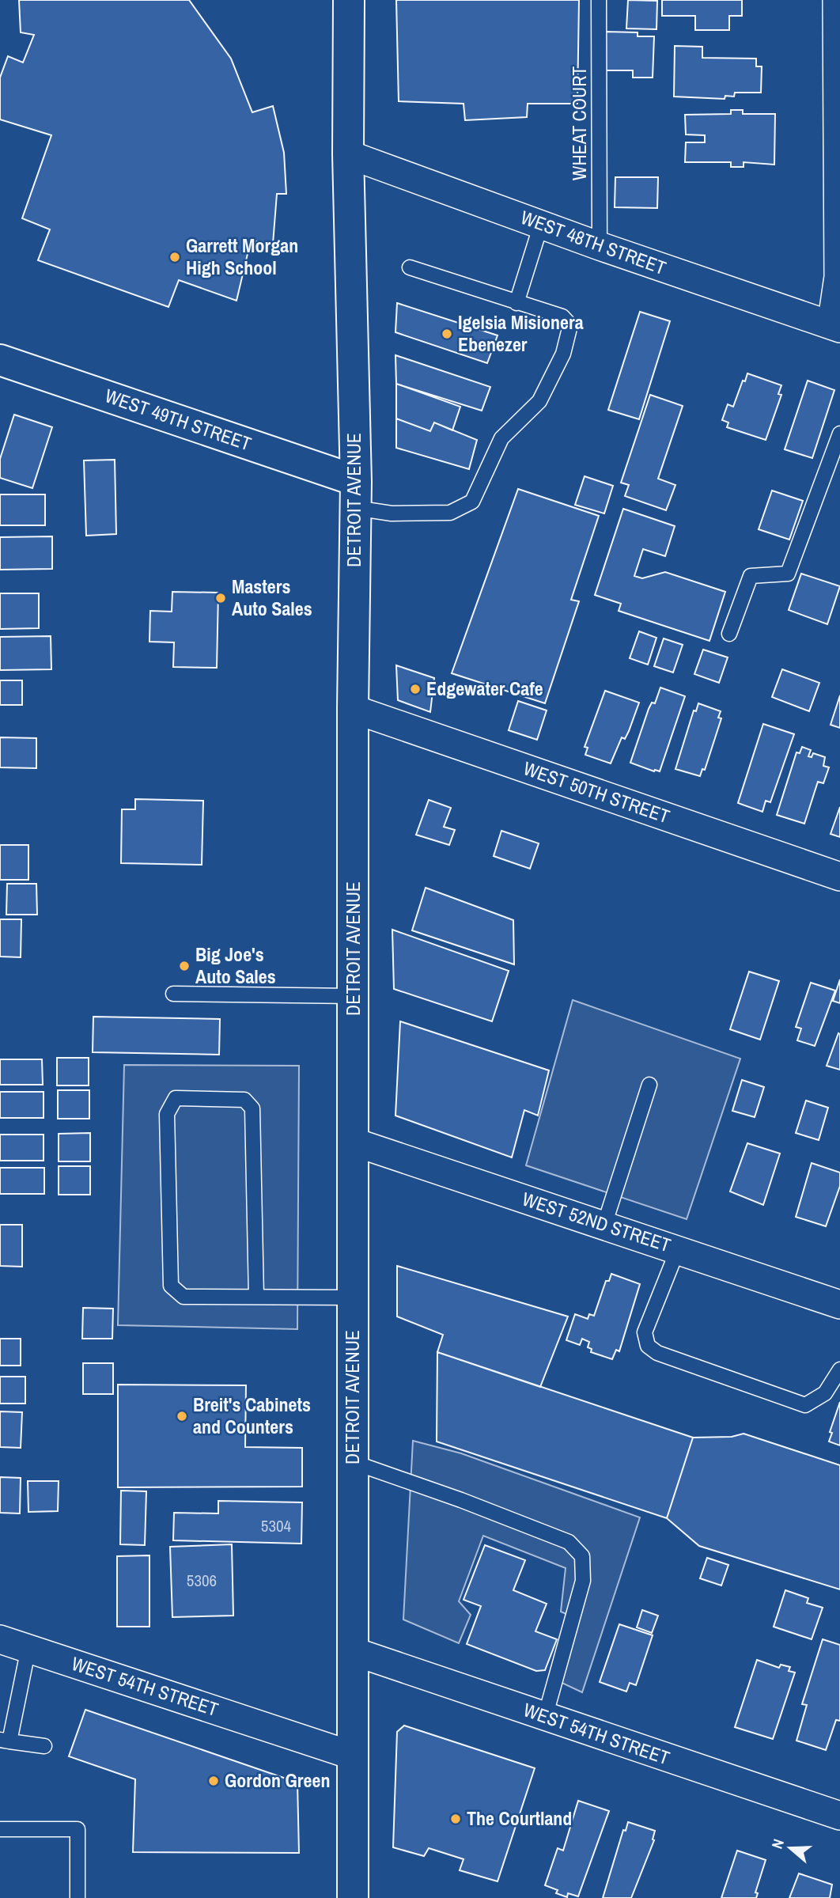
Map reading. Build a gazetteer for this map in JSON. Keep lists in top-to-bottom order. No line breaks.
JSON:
{"streets":{"main road":["WEST 49TH STREET","DETROIT AVENUE"],"street":["WEST 48TH STREET","WEST 50TH STREET","WEST 52ND STREET","WEST 54TH STREET"],"lane":["WHEAT COURT"]},"crossings":[["WHEAT COURT","WEST 48TH STREET"],["WEST 48TH STREET","DETROIT AVENUE"],["WEST 49TH STREET","DETROIT AVENUE"],["DETROIT AVENUE","WEST 50TH STREET"],["DETROIT AVENUE","WEST 52ND STREET"],["DETROIT AVENUE","WEST 54TH STREET"]],"places":["Garrett Morgan High School","Igelsia Misionera Ebenezer","Masters Auto Sales","Edgewater Cafe","Big Joe's Auto Sales","Breit's Cabinets and Counters","Gordon Green","The Courtland"],"house_numbers":["5304","5306"],"north":"left"}
